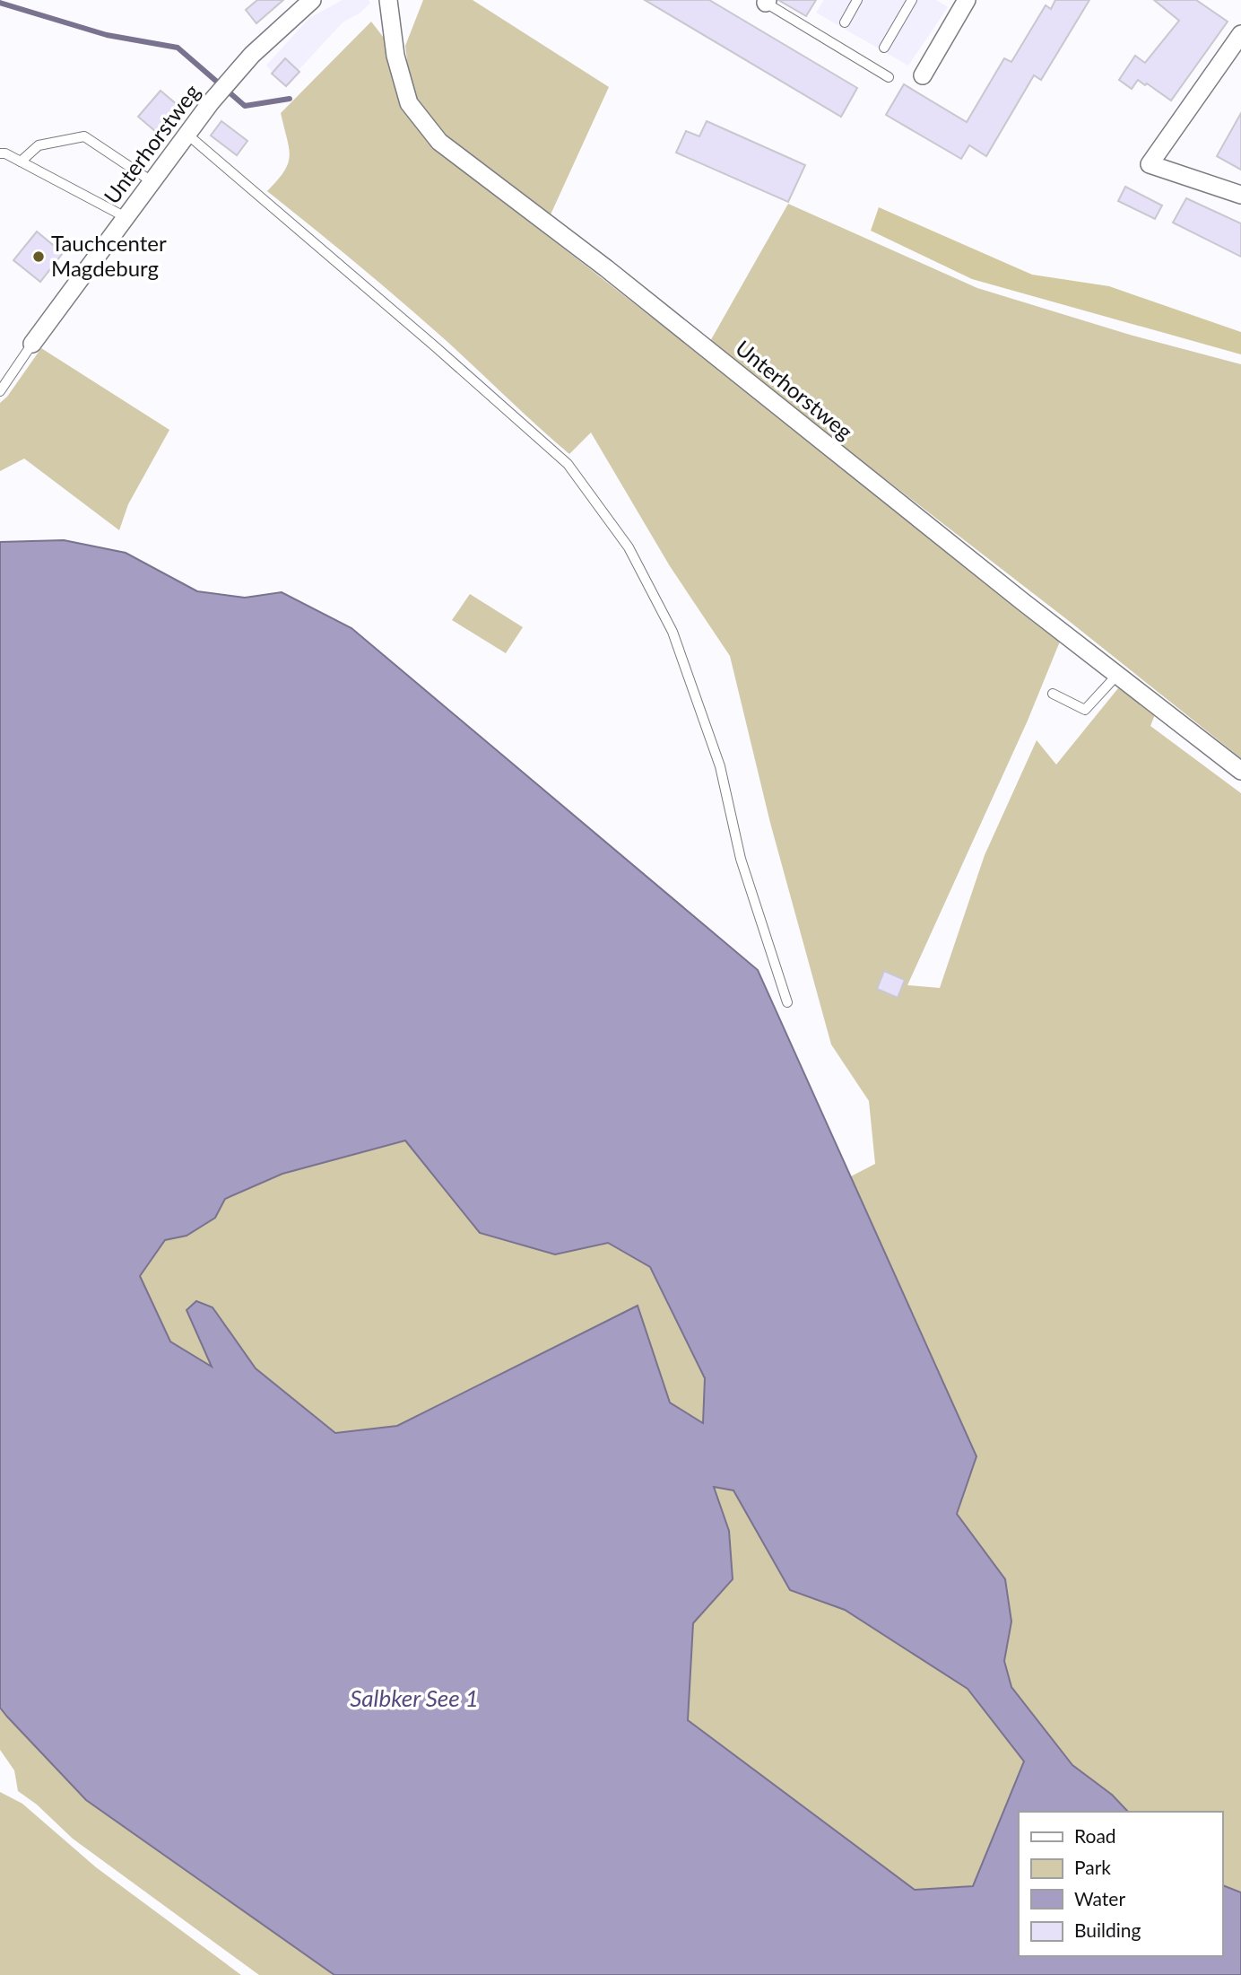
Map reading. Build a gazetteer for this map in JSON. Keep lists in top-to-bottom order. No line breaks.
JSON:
{"streets":{"street":["Unterhorstweg"]},"water":["Salbker See 1"],"places":["Tauchcenter Magdeburg"],"legend":["Road","Park","Water","Building"]}
